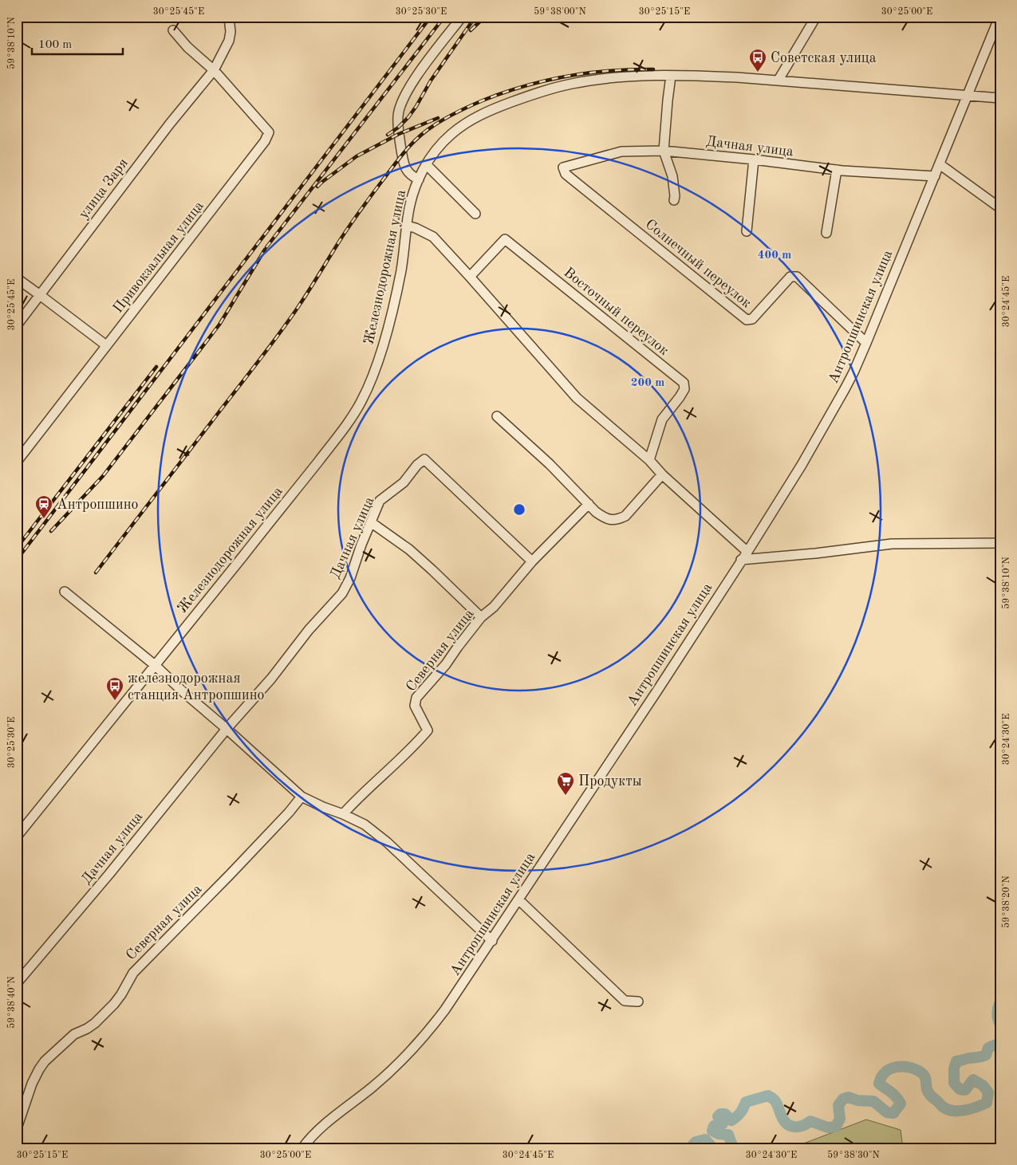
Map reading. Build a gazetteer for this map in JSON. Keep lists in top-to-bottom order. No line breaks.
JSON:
{"streets":{"street":["Дачная улица","улица Заря","Привокзальная улица","Солнечный переулок","Железнодорожная улица","Восточный переулок","Антропшинская улица","Северная улица"]},"crossings":[["Дачная улица","Солнечный переулок"],["Дачная улица","Антропшинская улица"],["Дачная улица","Северная улица"],["улица Заря","Привокзальная улица"],["Солнечный переулок","Антропшинская улица"],["Железнодорожная улица","Антропшинская улица"]],"places":{"bus stop":["Советская улица","железнодорожная станция Антропшино"],"station":["Антропшино"],"supermarket":["Продукты"]},"scale_bar":"100 m","coordinates":["30°25'45\"E","30°25'30\"E","59°38'00\"N","30°25'15\"E","30°25'00\"E","59°38'10\"N","30°24'45\"E","30°24'30\"E","59°38'20\"N","59°38'40\"N","59°38'30\"N"],"rings":["400 m","200 m"]}
